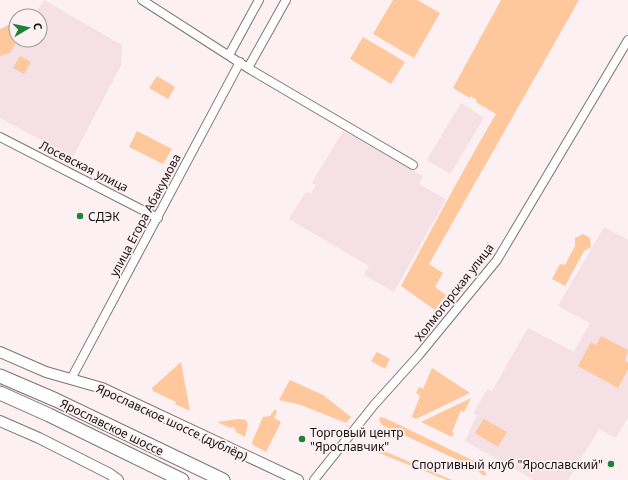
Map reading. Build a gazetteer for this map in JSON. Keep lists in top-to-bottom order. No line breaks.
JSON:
{"streets":{"main road":["Ярославское шоссе"],"street":["Лосевская улица","улица Егора Абакумова","Холмогорская улица","Ярославское шоссе (дублёр)"]},"crossings":[["Лосевская улица","улица Егора Абакумова"],["улица Егора Абакумова","Ярославское шоссе (дублёр)"]],"places":["СДЭК","Торговый центр \"Ярославчик\"","Спортивный клуб \"Ярославский\""],"north":"right"}
